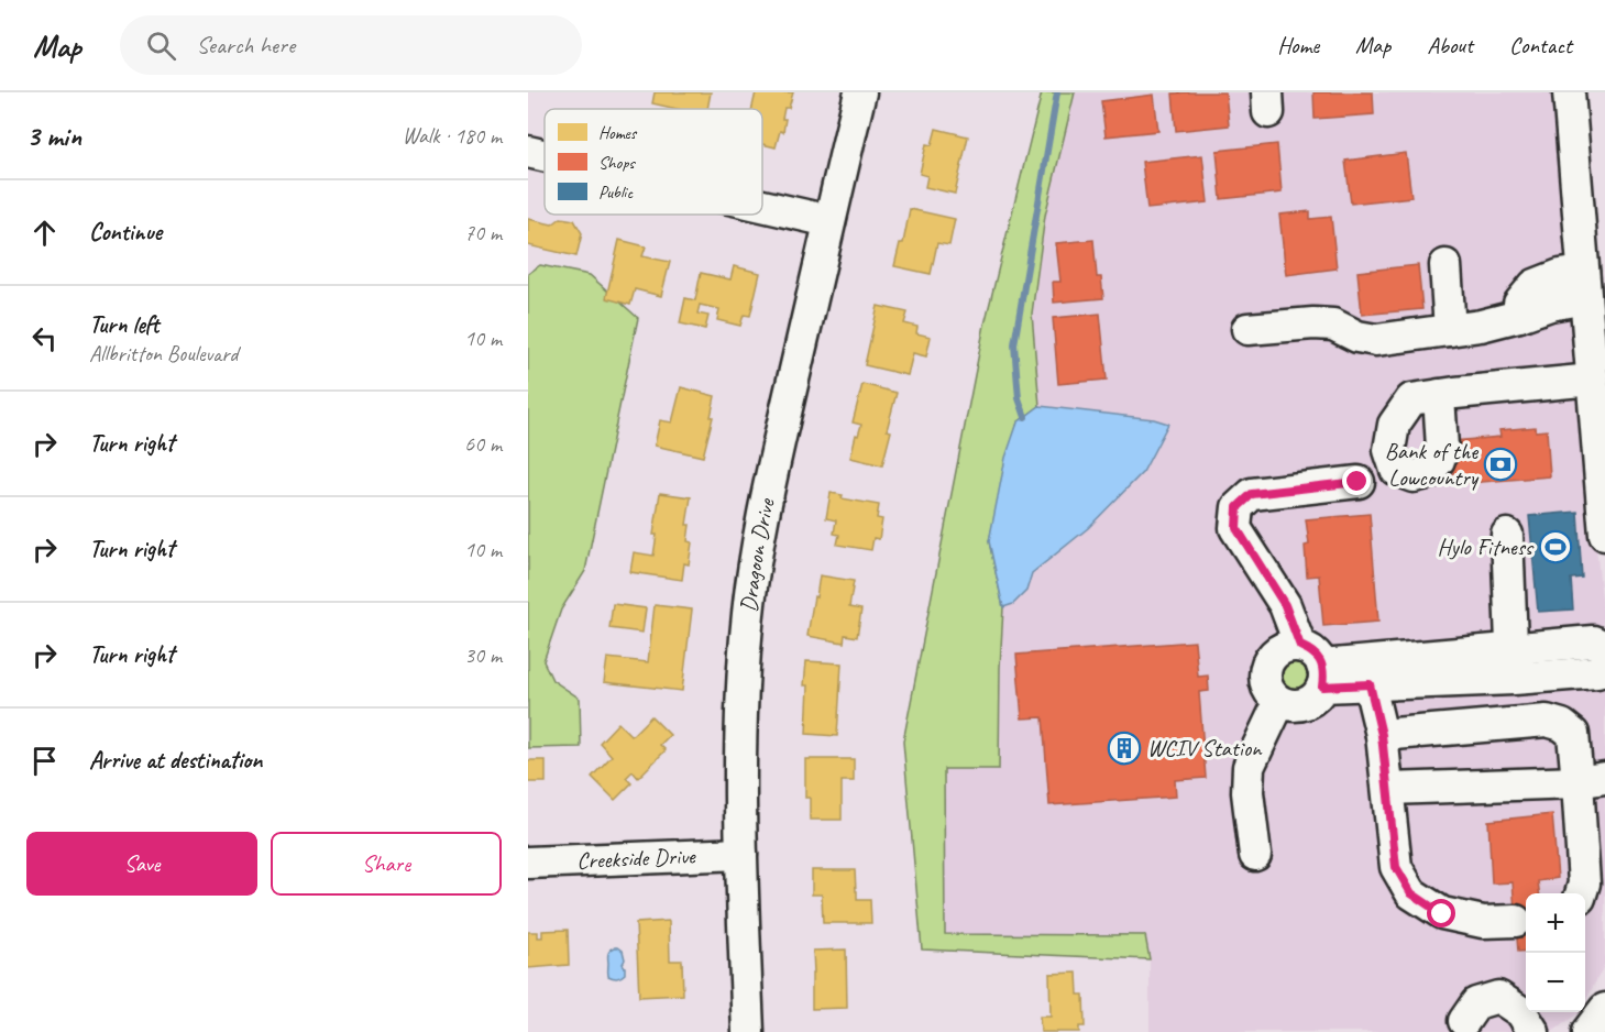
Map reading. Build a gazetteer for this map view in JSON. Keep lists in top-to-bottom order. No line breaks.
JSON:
{"streets":{"street":["Dragoon Drive","Creekside Drive"]},"crossings":[["Dragoon Drive","Creekside Drive"]],"places":{"bank":["Bank of the Lowcountry"],"sports":["Hylo Fitness"],"building":["WCIV Station"]},"legend":["Homes","Shops","Public"],"page":{"header":"Map","search":"Search here","nav":["Home","Map","About","Contact"],"heading":["3 min","Walk · 180 m"],"list":[["Continue","70 m"],["Turn left","Allbritton Boulevard","10 m"],["Turn right","60 m"],["Turn right","10 m"],["Turn right","30 m"],"Arrive at destination"],"buttons":["Save","Share"],"map_buttons":["+","−"]}}
